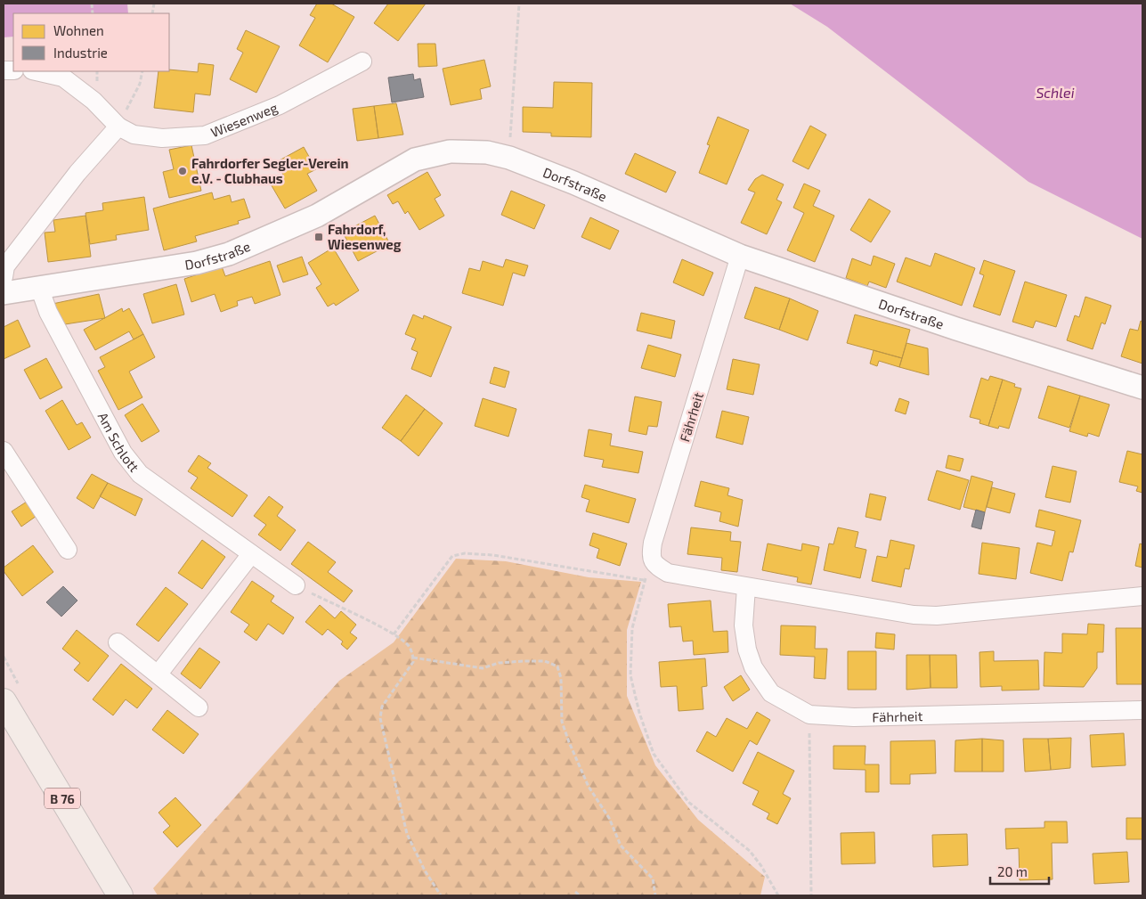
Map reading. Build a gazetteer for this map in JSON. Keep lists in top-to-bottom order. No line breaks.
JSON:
{"streets":{"main road":["B 76"],"street":["Wiesenweg","Dorfstraße","Fährheit","Am Schlott"]},"crossings":[["Dorfstraße","Fährheit"],["Dorfstraße","Am Schlott"]],"water":["Schlei"],"places":{"other":["Fahrdorfer Segler-Verein e.V. - Clubhaus"],"transit":["Fahrdorf, Wiesenweg"]},"legend":["Wohnen","Industrie"],"scale_bar":"20 m"}
